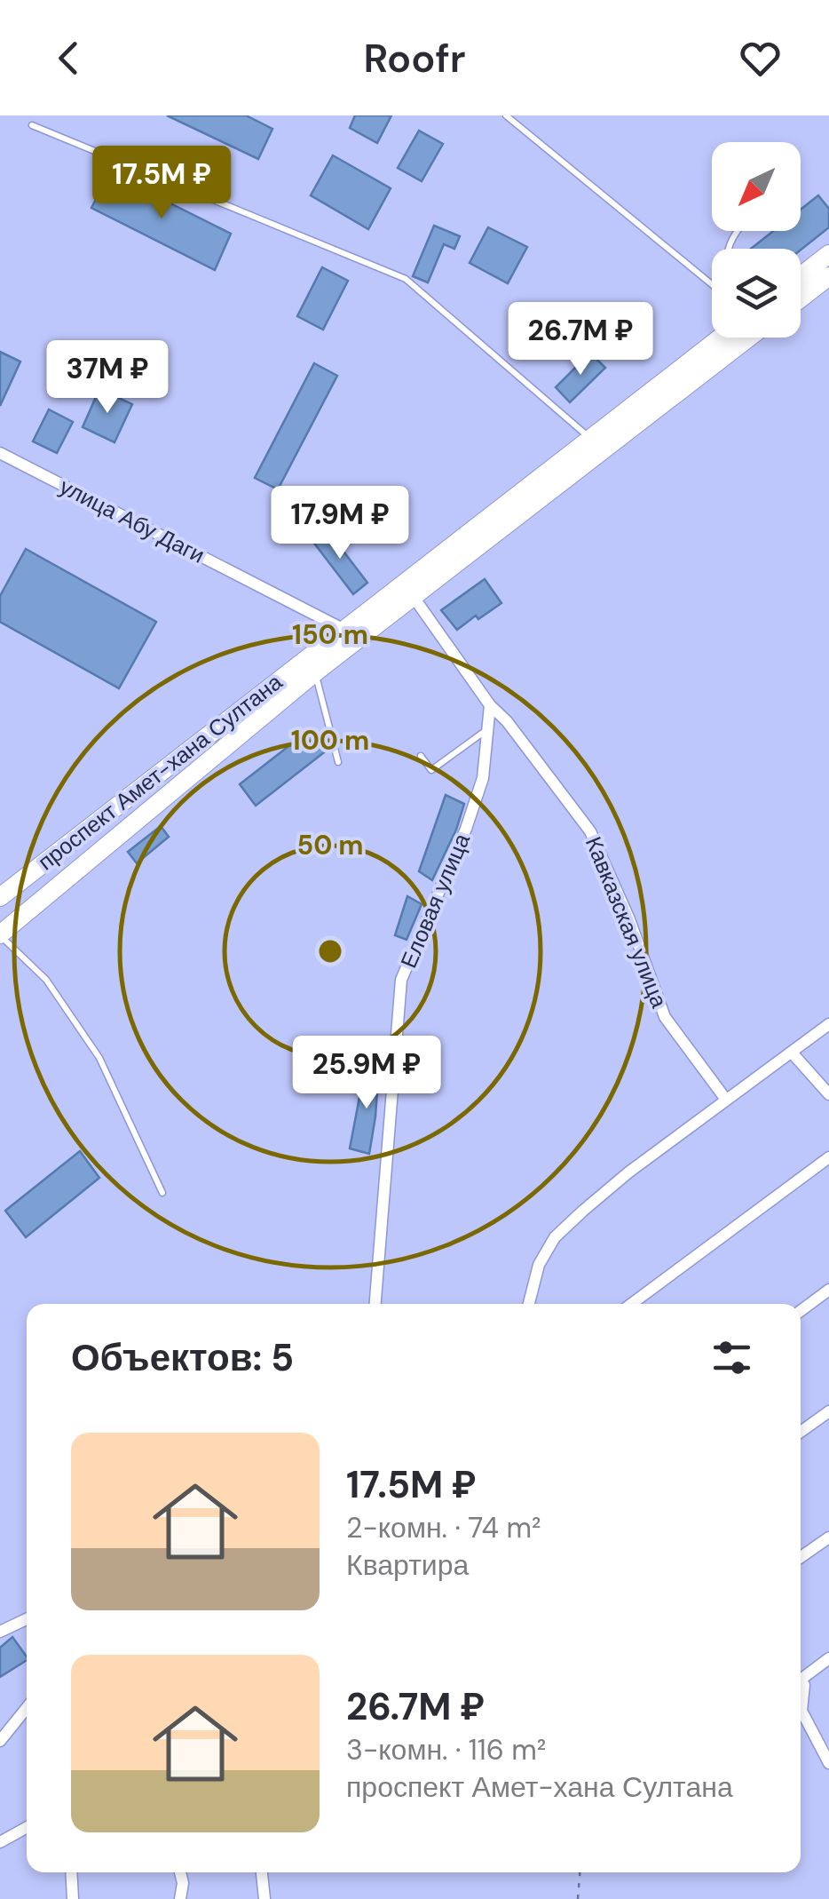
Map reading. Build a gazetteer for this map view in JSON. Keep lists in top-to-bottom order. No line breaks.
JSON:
{"streets":{"main road":["проспект Амет-хана Султана"],"street":["улица Абу Даги","Еловая улица","Кавказская улица"]},"crossings":[["улица Абу Даги","проспект Амет-хана Султана"],["проспект Амет-хана Султана","Кавказская улица"],["Еловая улица","Кавказская улица"]],"north":"bottom left","page":{"header":"Roofr","price":["17.5M ₽","26.7M ₽","37M ₽","17.9M ₽","25.9M ₽"],"heading":"Объектов: 5","list":[{"name":"17.5M ₽","note":"2-комн. · 74 m² · Квартира"},{"name":"26.7M ₽","note":"3-комн. · 116 m² · проспект Амет-хана Султана"}]},"rings":["150 m","100 m","50 m"]}
